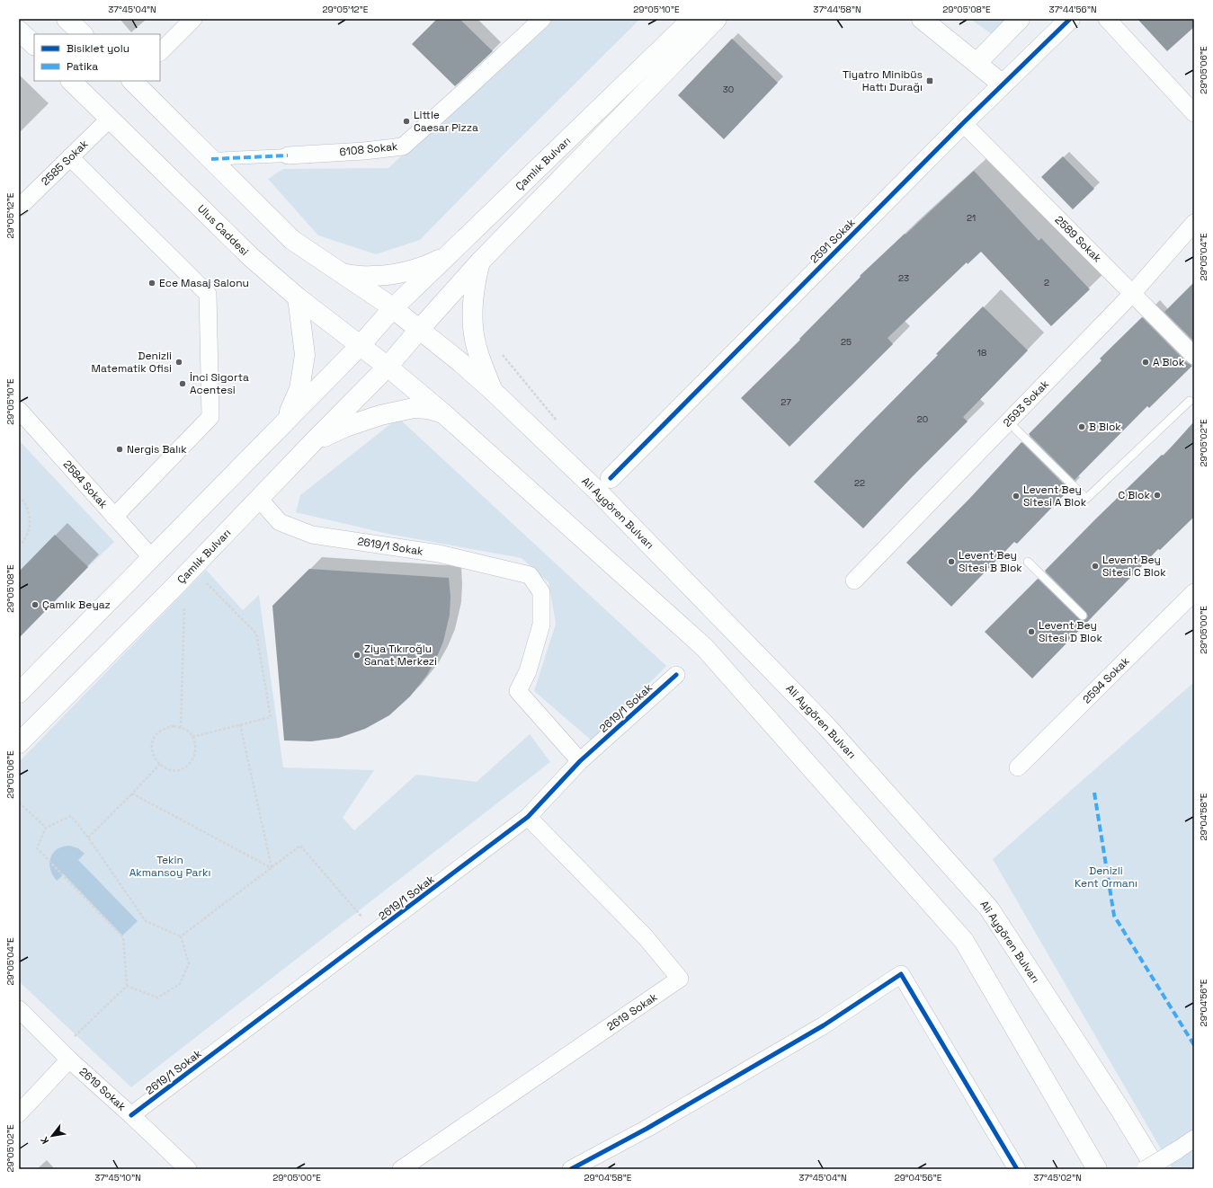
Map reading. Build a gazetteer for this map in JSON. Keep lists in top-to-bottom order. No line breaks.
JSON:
{"streets":{"main road":["Çamlık Bulvarı","Ulus Caddesi","2591 Sokak","Ali Aygören Bulvarı"],"street":["6108 Sokak","2585 Sokak","2589 Sokak","2593 Sokak","2584 Sokak","2619/1 Sokak","2594 Sokak","2619 Sokak"]},"crossings":[["2585 Sokak","Ulus Caddesi"],["Çamlık Bulvarı","Ulus Caddesi"],["Çamlık Bulvarı","2584 Sokak"],["Çamlık Bulvarı","Ali Aygören Bulvarı"],["Çamlık Bulvarı","2619/1 Sokak"],["2589 Sokak","2591 Sokak"],["2589 Sokak","2593 Sokak"],["2619/1 Sokak","2619 Sokak"]],"parks":["Tekin Akmansoy Parkı","Denizli Kent Ormanı"],"places":{"transit":["Tiyatro Minibüs Hattı Durağı"],"other":["Little Caesar Pizza","Ece Masaj Salonu","Denizli Matematik Ofisi","A Blok","İnci Sigorta Acentesi","B Blok","Nergis Balık","C Blok","Levent Bey Sitesi A Blok","Levent Bey Sitesi B Blok","Levent Bey Sitesi C Blok","Çamlık Beyaz","Levent Bey Sitesi D Blok","Ziya Tıkıroğlu Sanat Merkezi"]},"house_numbers":["30","21","23","2","25","18","27","20","22"],"legend":["Bisiklet yolu","Patika"],"north":"bottom left","coordinates":["37°45'04\"N","29°05'12\"E","29°05'10\"E","37°44'58\"N","29°05'08\"E","37°44'56\"N","29°05'06\"E","29°05'04\"E","29°05'02\"E","29°05'00\"E","29°04'58\"E","29°04'56\"E","37°45'10\"N","37°45'02\"N"]}
